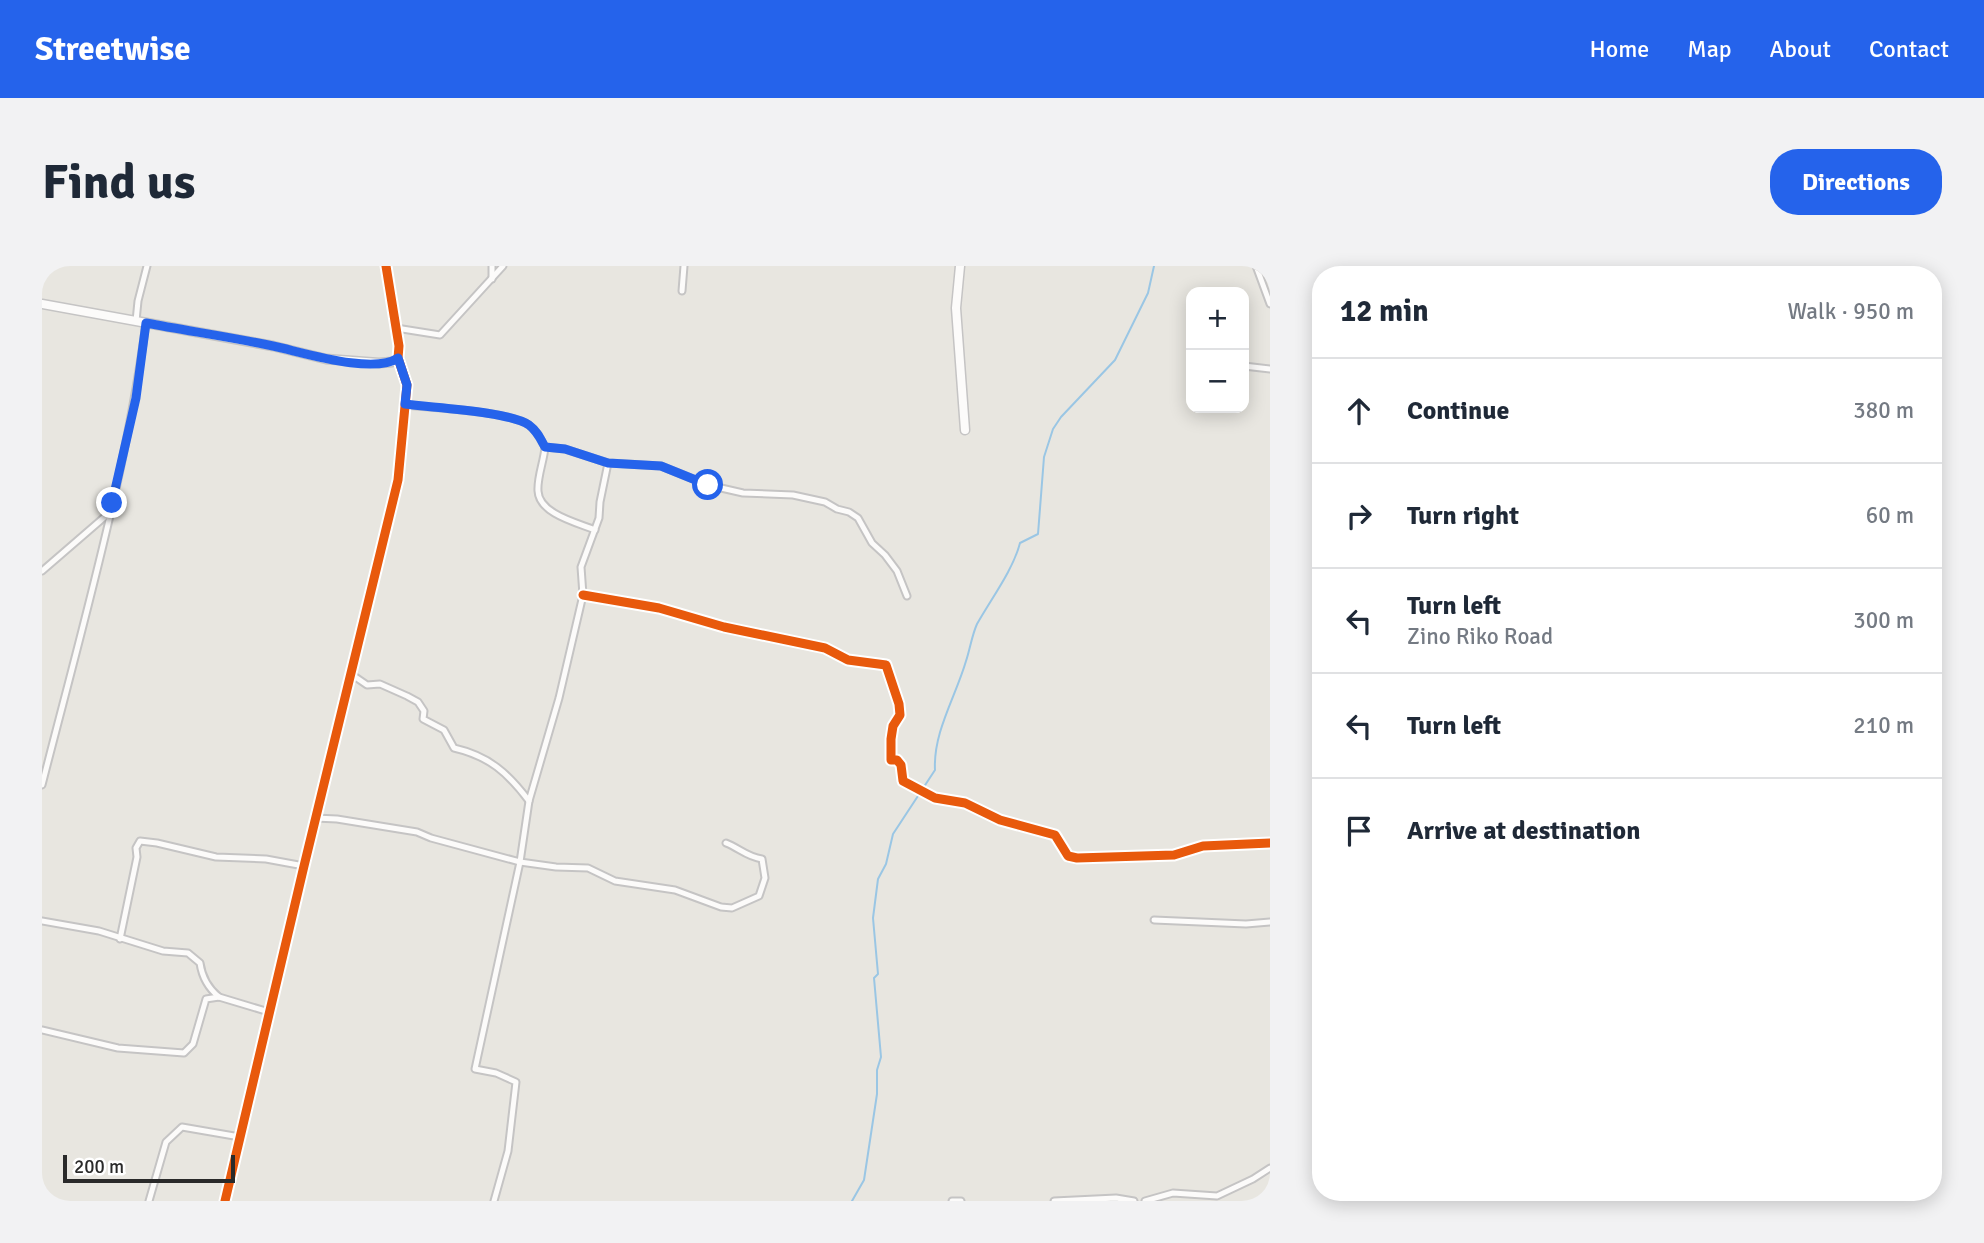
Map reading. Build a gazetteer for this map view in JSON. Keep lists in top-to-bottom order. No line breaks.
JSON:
{"scale_bar":"200 m","page":{"header":"Streetwise","nav":["Home","Map","About","Contact"],"buttons":"Directions","title":"Find us","heading":["12 min","Walk · 950 m"],"map_buttons":["+","−"],"list":[["Continue","380 m"],["Turn right","60 m"],["Turn left","Zino Riko Road","300 m"],["Turn left","210 m"],"Arrive at destination"],"scale":"200 m"}}
